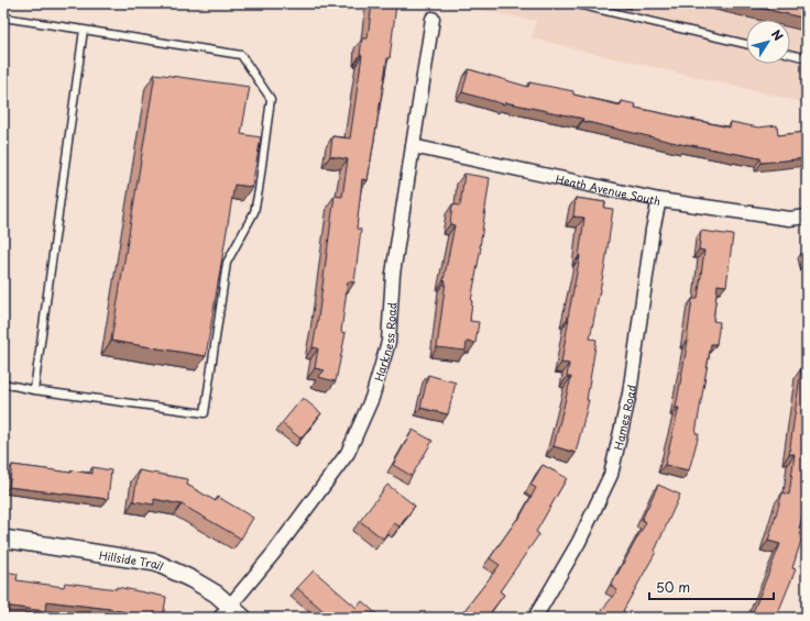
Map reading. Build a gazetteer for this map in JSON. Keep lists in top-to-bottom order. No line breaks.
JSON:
{"streets":{"street":["Heath Avenue South","Harkness Road","Hames Road","Hillside Trail"]},"crossings":[["Heath Avenue South","Harkness Road"],["Heath Avenue South","Hames Road"],["Harkness Road","Hillside Trail"]],"scale_bar":"50 m","north":"top right"}
